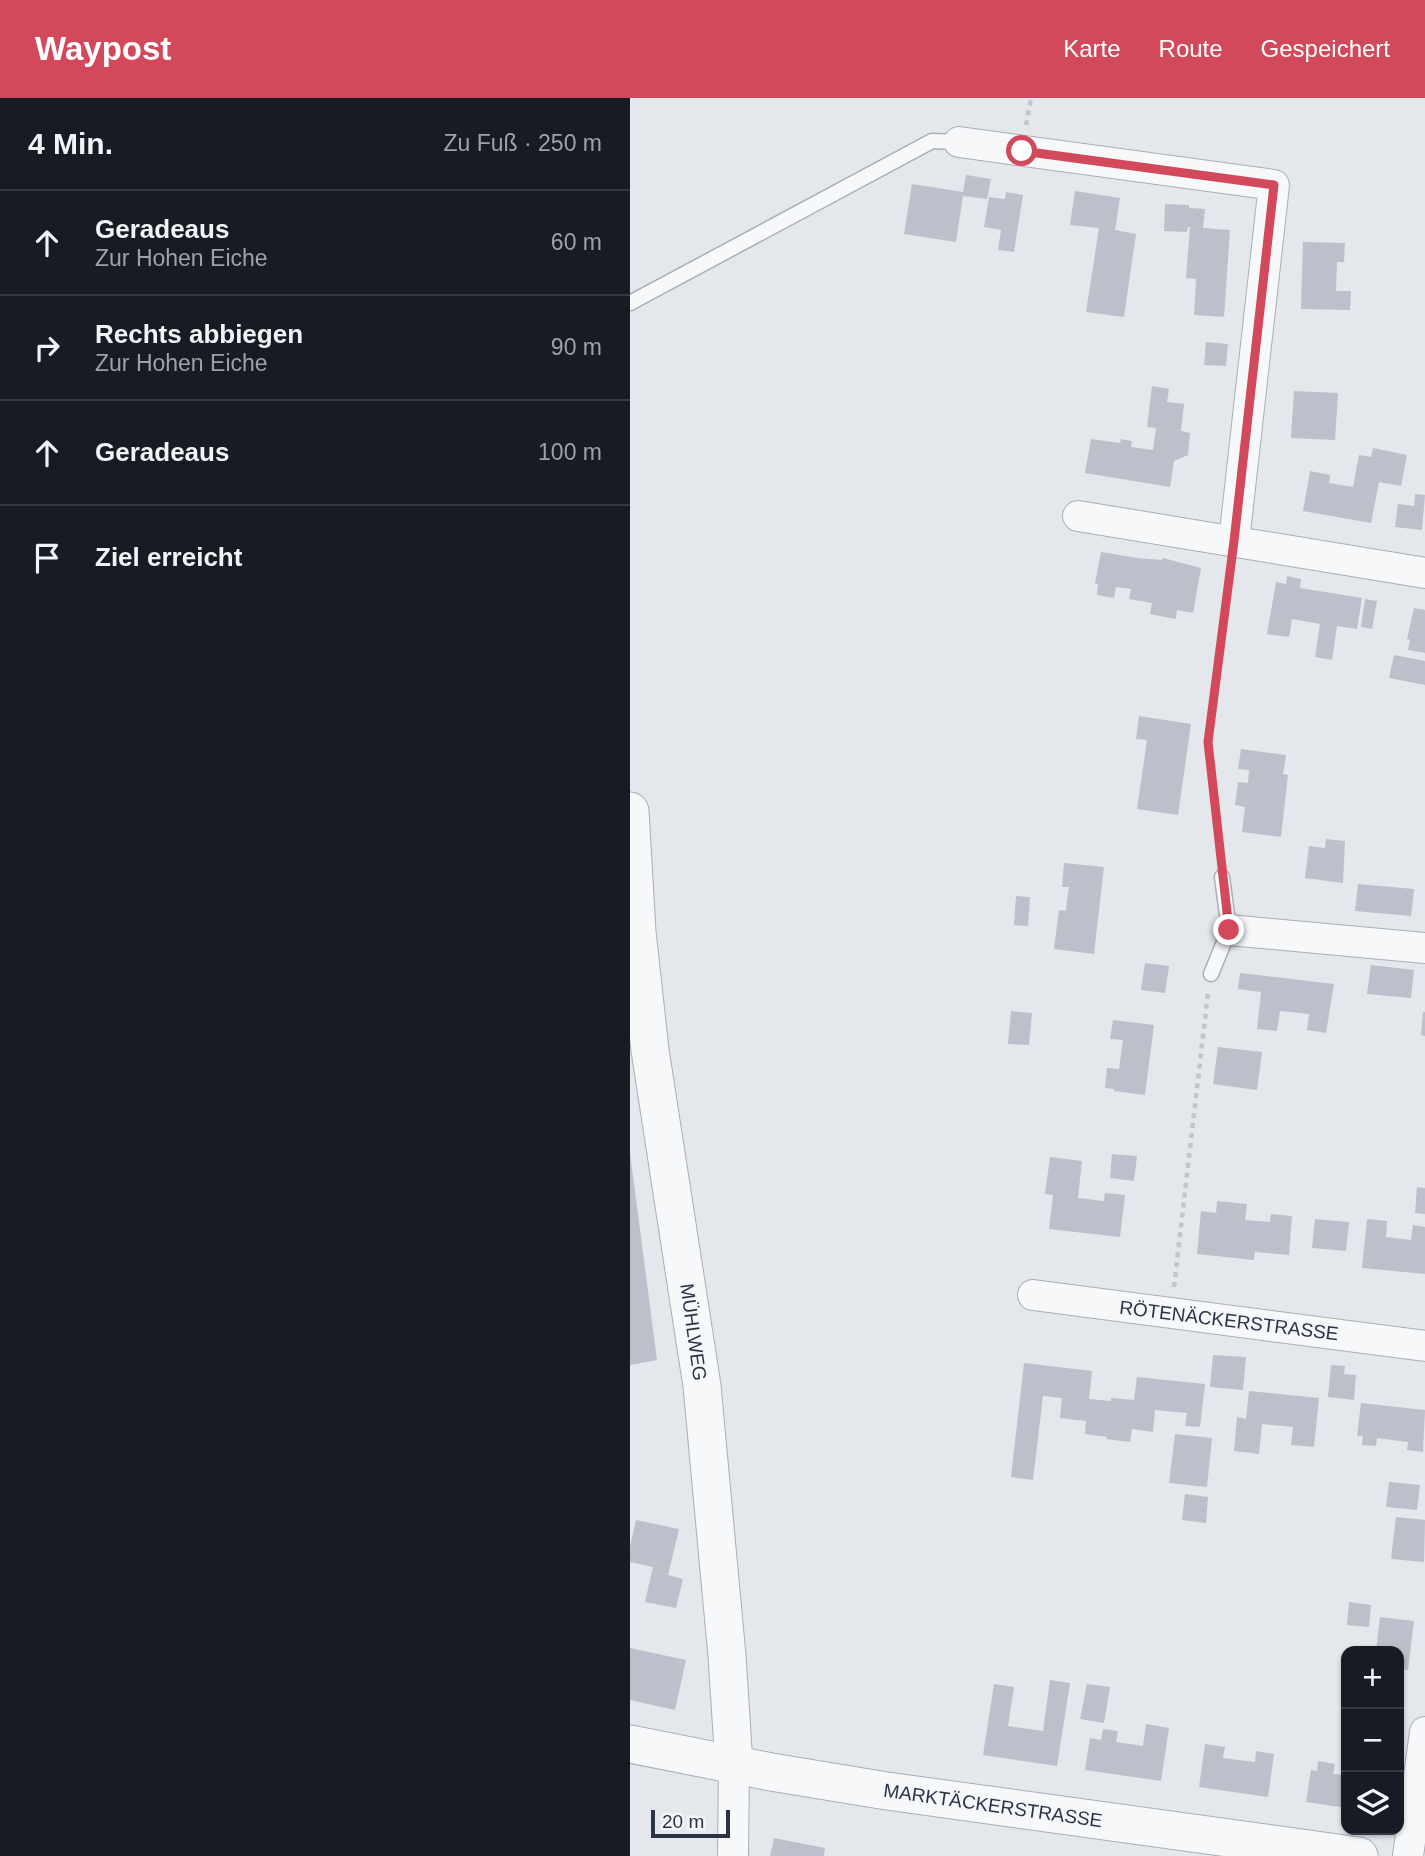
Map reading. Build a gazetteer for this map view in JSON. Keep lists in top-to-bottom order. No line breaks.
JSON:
{"streets":{"street":["RÖTENÄCKERSTRASSE","MÜHLWEG","MARKTÄCKERSTRASSE"]},"crossings":[["MÜHLWEG","MARKTÄCKERSTRASSE"]],"scale_bar":"20 m","page":{"header":"Waypost","nav":["Karte","Route","Gespeichert"],"heading":["4 Min.","Zu Fuß · 250 m"],"list":[["Geradeaus","Zur Hohen Eiche","60 m"],["Rechts abbiegen","Zur Hohen Eiche","90 m"],["Geradeaus","100 m"],"Ziel erreicht"],"map_buttons":["+","−"],"scale":"20 m"}}
